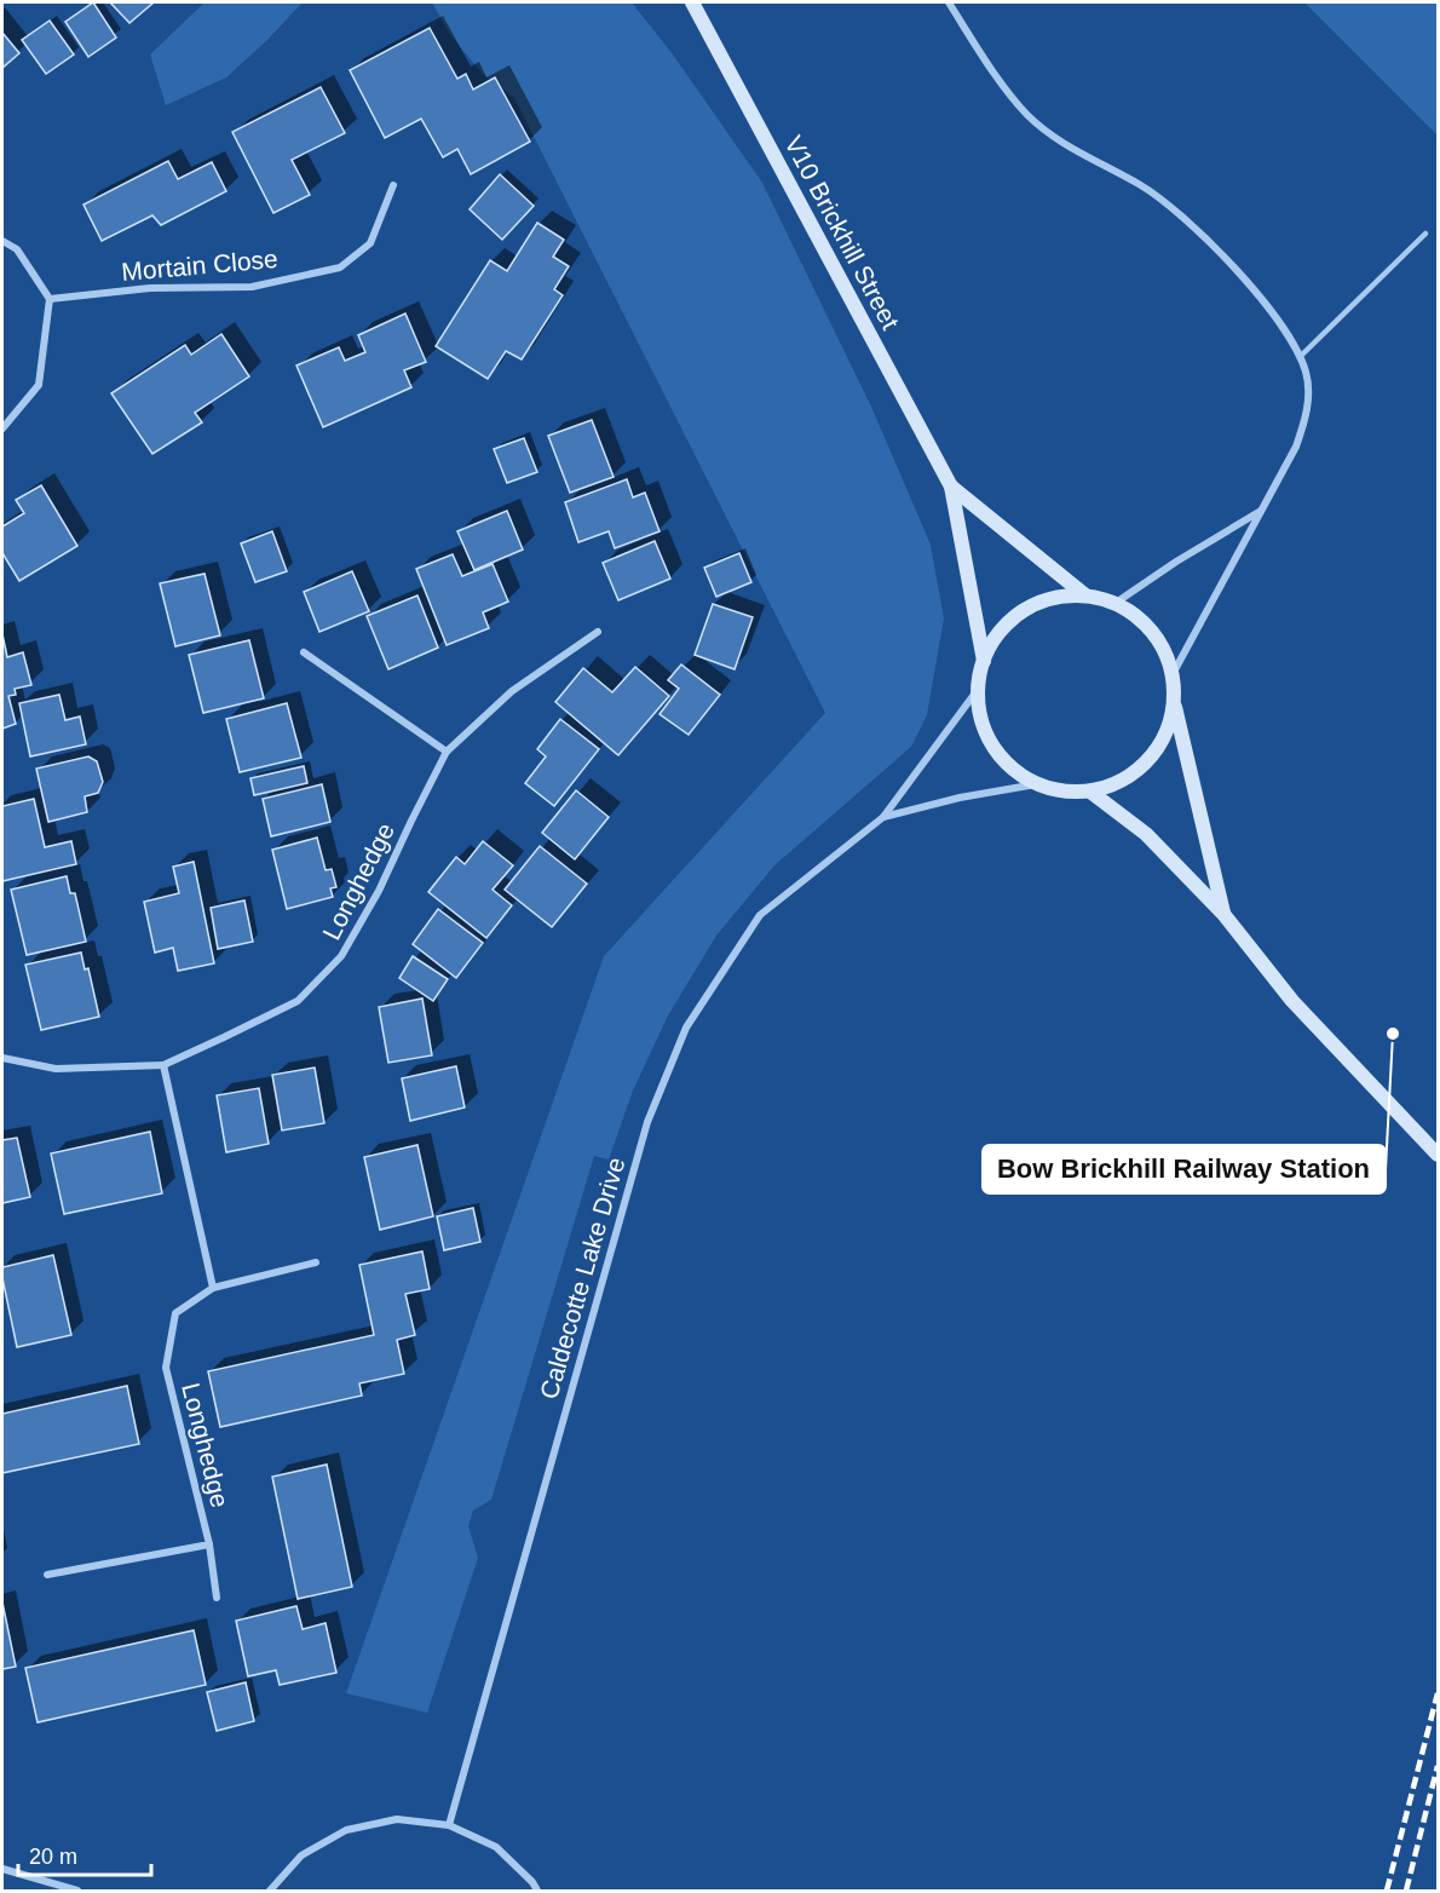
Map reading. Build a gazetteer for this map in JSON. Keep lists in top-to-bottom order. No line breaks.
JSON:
{"streets":{"street":["V10 Brickhill Street","Mortain Close","Longhedge","Caldecotte Lake Drive"]},"crossings":[["V10 Brickhill Street","Caldecotte Lake Drive"]],"places":["Bow Brickhill Railway Station"],"scale_bar":"20 m"}
